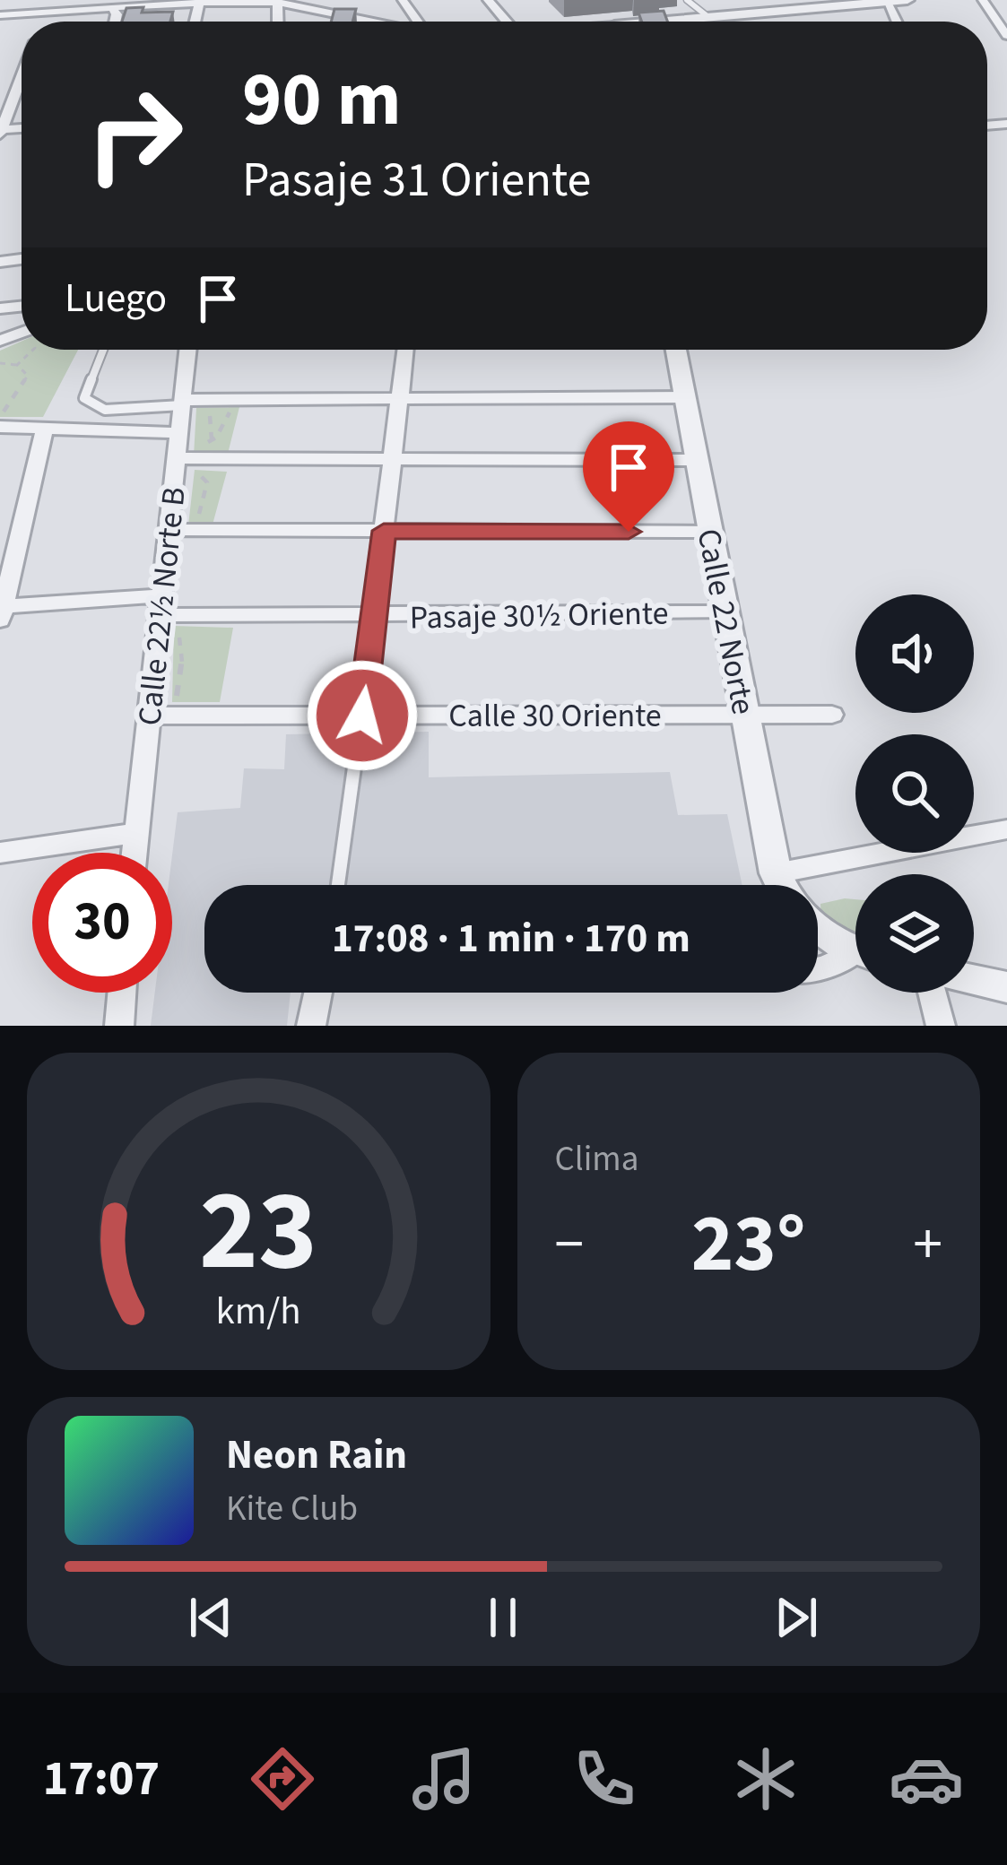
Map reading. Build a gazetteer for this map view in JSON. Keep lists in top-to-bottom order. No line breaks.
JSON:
{"streets":{"street":["Calle 22½ Norte B","Pasaje 30½ Oriente","Calle 22 Norte","Calle 30 Oriente"]},"crossings":[["Calle 22½ Norte B","Pasaje 30½ Oriente"],["Calle 22½ Norte B","Calle 30 Oriente"],["Pasaje 30½ Oriente","Calle 22 Norte"],["Calle 22 Norte","Calle 30 Oriente"]],"page":{"turn":["90 m","Pasaje 31 Oriente"],"then":"Luego","limit":"30","trip":"17:08 · 1 min · 170 m","tile":"Clima","heat":["−","23°","+"],"song":["Neon Rain","Kite Club"],"tabs":"17:07","gauge":["23","km/h"]}}
